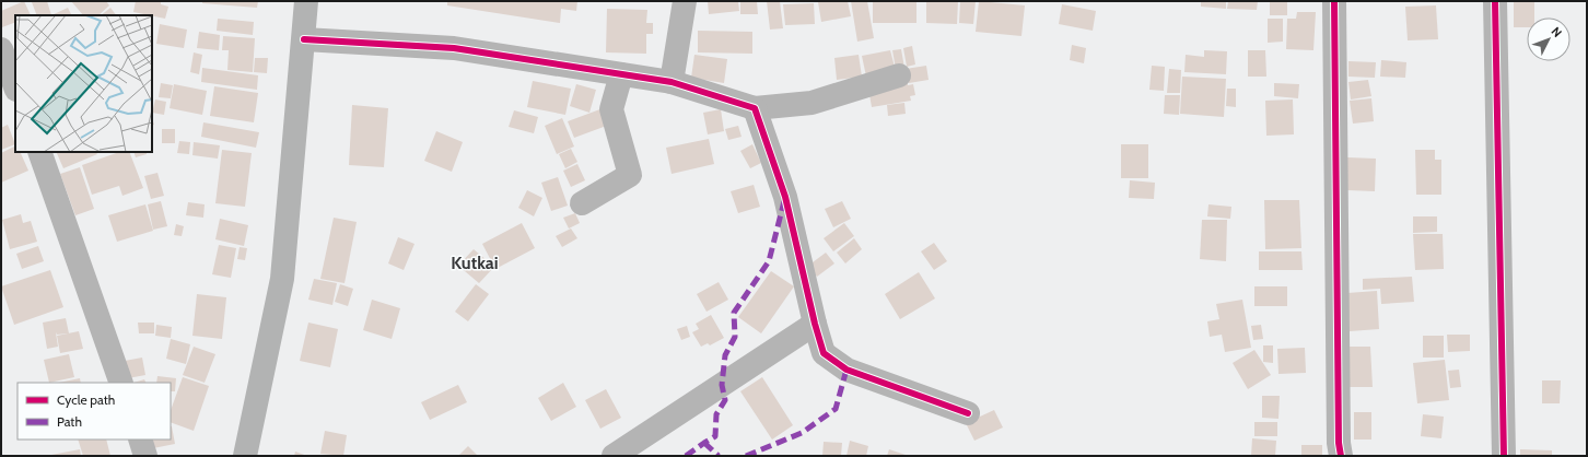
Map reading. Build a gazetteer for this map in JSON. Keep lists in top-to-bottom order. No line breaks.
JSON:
{"districts":["Kutkai"],"legend":["Cycle path","Path"],"north":"top right"}
